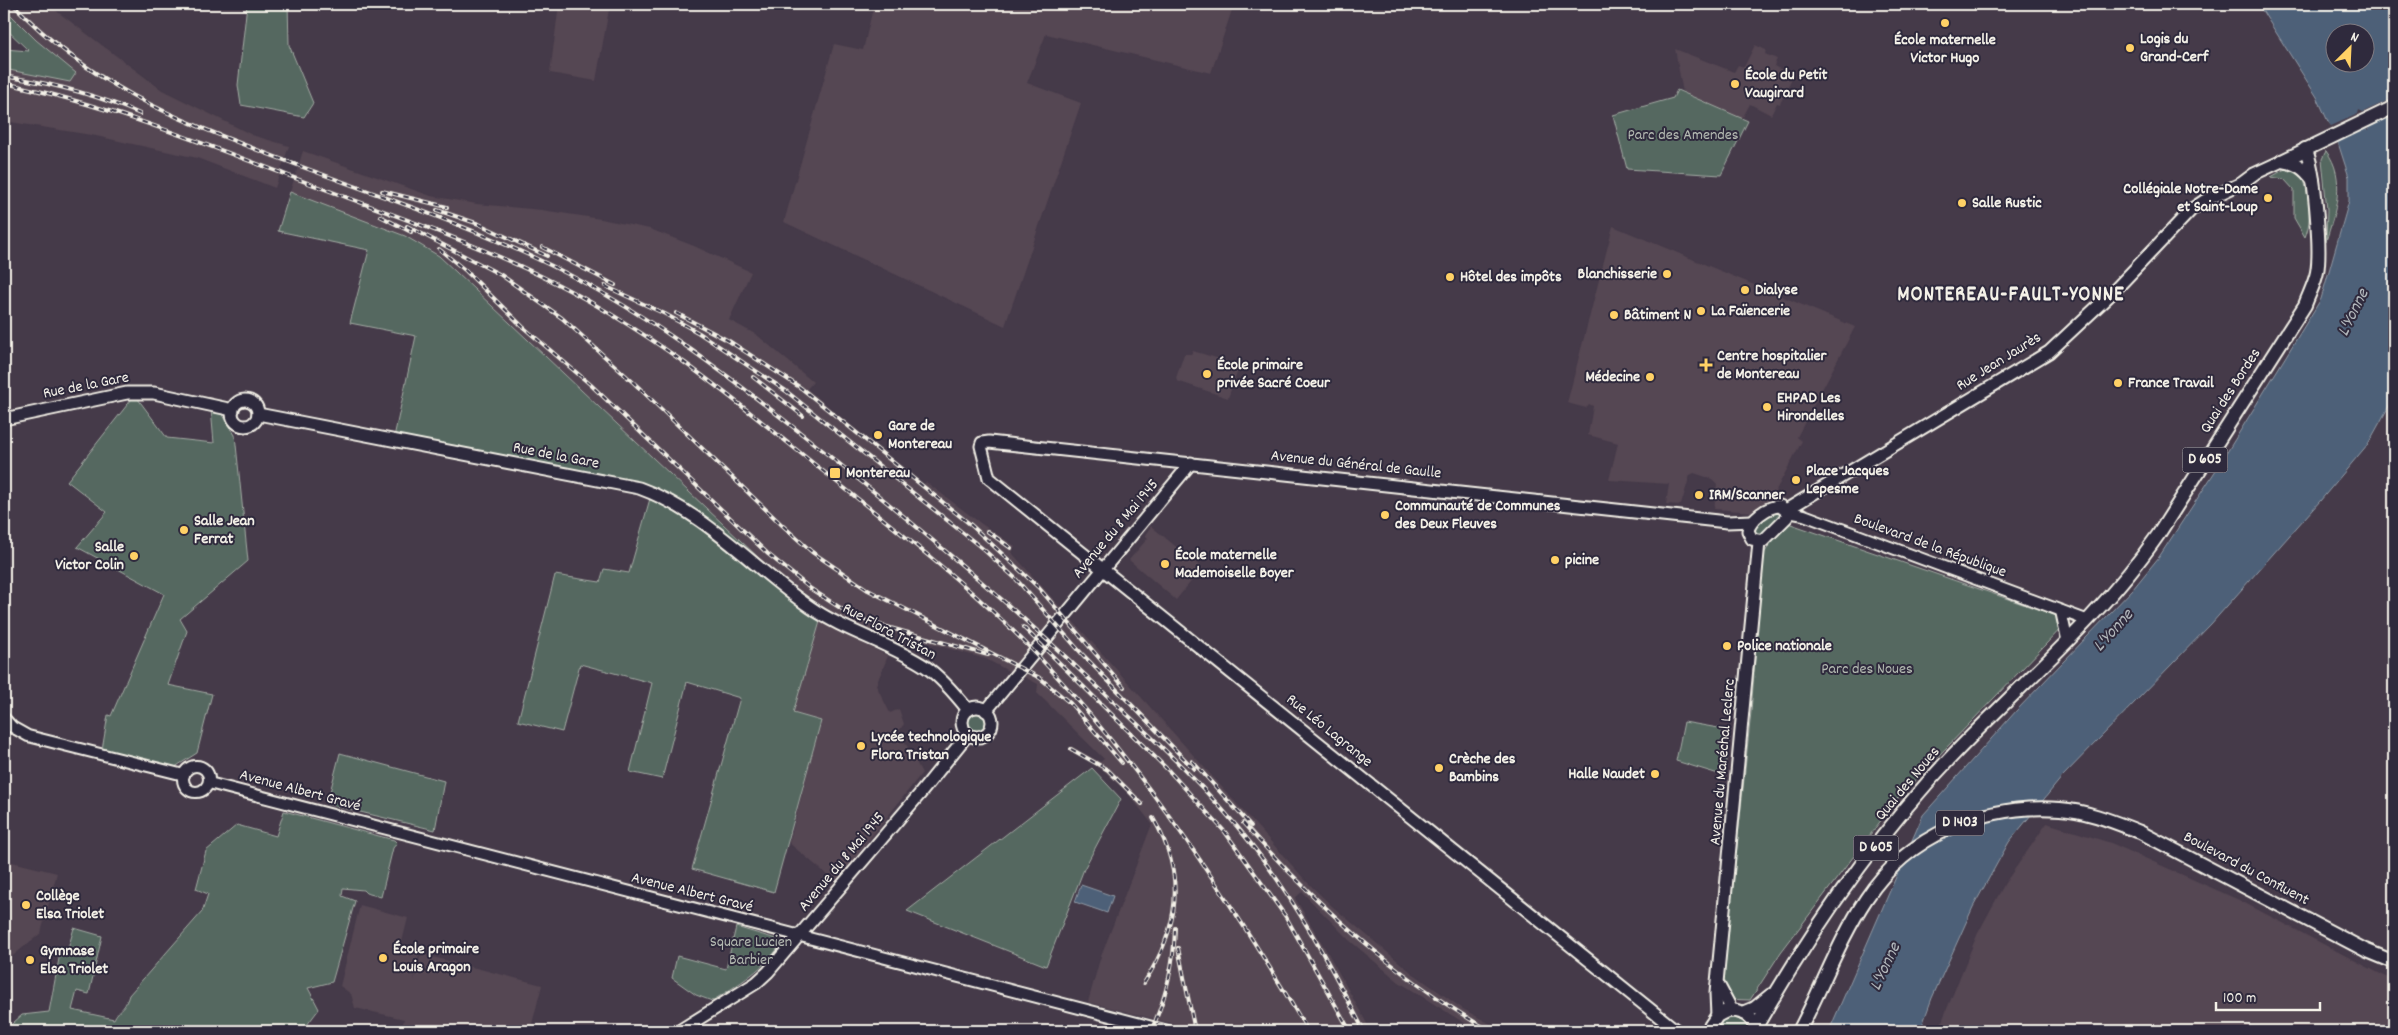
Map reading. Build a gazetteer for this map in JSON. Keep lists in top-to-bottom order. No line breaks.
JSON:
{"streets":{"main road":["Rue Jean Jaurès","Rue de la Gare","Quai des Bordes","D 605","Avenue du Général de Gaulle","Avenue du 8 Mai 1945","Rue Flora Tristan","Rue Léo Lagrange","Avenue du Maréchal Leclerc","Quai des Noues","D 1403","Boulevard du Confluent"],"street":["Boulevard de la République","Avenue Albert Gravé"]},"crossings":[["Rue Jean Jaurès","Quai des Bordes"],["Rue Jean Jaurès","Boulevard de la République"],["Rue de la Gare","Rue Flora Tristan"],["Quai des Bordes","Boulevard de la République"],["Quai des Bordes","Quai des Noues"],["D 605","Quai des Noues"],["Avenue du Général de Gaulle","Avenue du 8 Mai 1945"],["Avenue du Général de Gaulle","Rue Léo Lagrange"],["Avenue du 8 Mai 1945","Rue Flora Tristan"],["Avenue du 8 Mai 1945","Rue Léo Lagrange"],["Avenue du 8 Mai 1945","Avenue Albert Gravé"],["Boulevard de la République","Quai des Noues"],["D 1403","Boulevard du Confluent"]],"districts":["MONTEREAU-FAULT-YONNE"],"water":["L'Yonne"],"parks":["Parc des Amendes","Parc des Noues","Square Lucien Barbier"],"places":{"other":["École maternelle Victor Hugo","Logis du Grand-Cerf","École du Petit Vaugirard","Collégiale Notre-Dame et Saint-Loup","Salle Rustic","Blanchisserie","Hôtel des impôts","Dialyse","La Faïencerie","Bâtiment N","École primaire privée Sacré Coeur","Médecine","France Travail","EHPAD Les Hirondelles","Gare de Montereau","Place Jacques Lepesme","IRM/Scanner","Communauté de Communes des Deux Fleuves","Salle Jean Ferrat","Salle Victor Colin","picine","École maternelle Mademoiselle Boyer","Police nationale","Lycée technologique Flora Tristan","Crèche des Bambins","Halle Naudet","Collège Elsa Triolet","École primaire Louis Aragon","Gymnase Elsa Triolet"],"health":["Centre hospitalier de Montereau"],"transit":["Montereau"]},"scale_bar":"100 m","north":"top right"}
